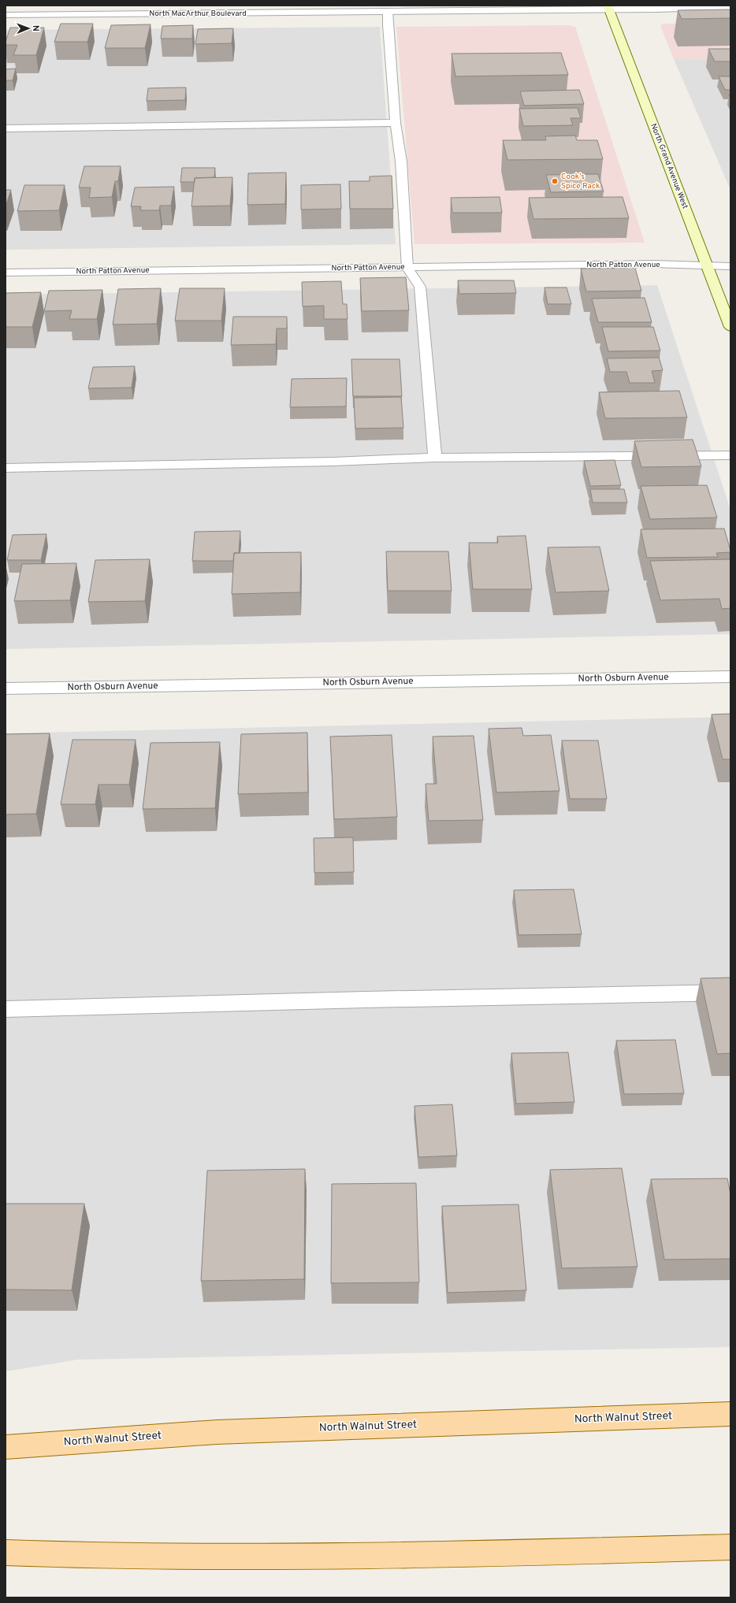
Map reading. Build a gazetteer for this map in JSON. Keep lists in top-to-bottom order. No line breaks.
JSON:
{"streets":{"main road":["North Grand Avenue West","North Walnut Street"],"street":["North MacArthur Boulevard","North Patton Avenue","North Osburn Avenue"]},"crossings":[["North MacArthur Boulevard","North Grand Avenue West"],["North Grand Avenue West","North Patton Avenue"]],"places":["Cook's Spice Rack"],"north":"right"}
